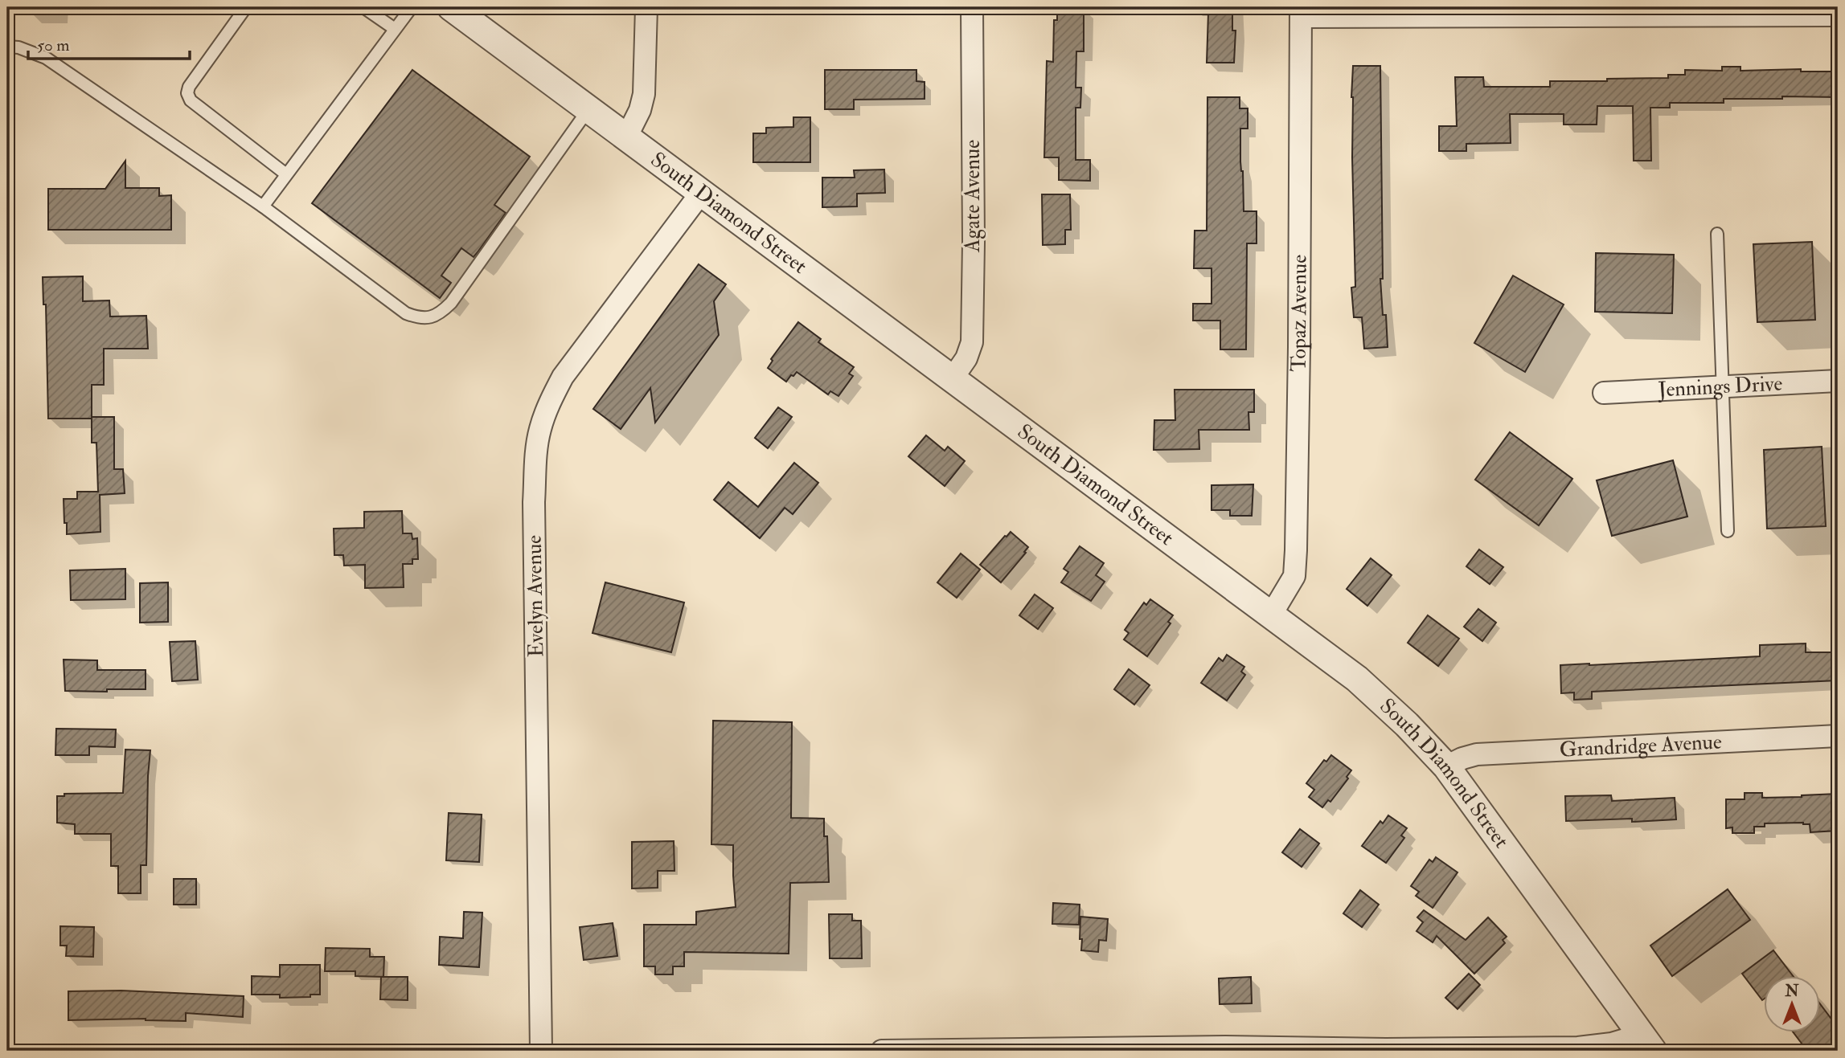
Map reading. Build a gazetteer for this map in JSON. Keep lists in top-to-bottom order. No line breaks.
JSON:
{"streets":{"street":["Agate Avenue","South Diamond Street","Topaz Avenue","Jennings Drive","Evelyn Avenue","Grandridge Avenue"]},"crossings":[["Agate Avenue","South Diamond Street"],["South Diamond Street","Topaz Avenue"],["South Diamond Street","Evelyn Avenue"],["South Diamond Street","Grandridge Avenue"]],"scale_bar":"50 m","north":"top"}
